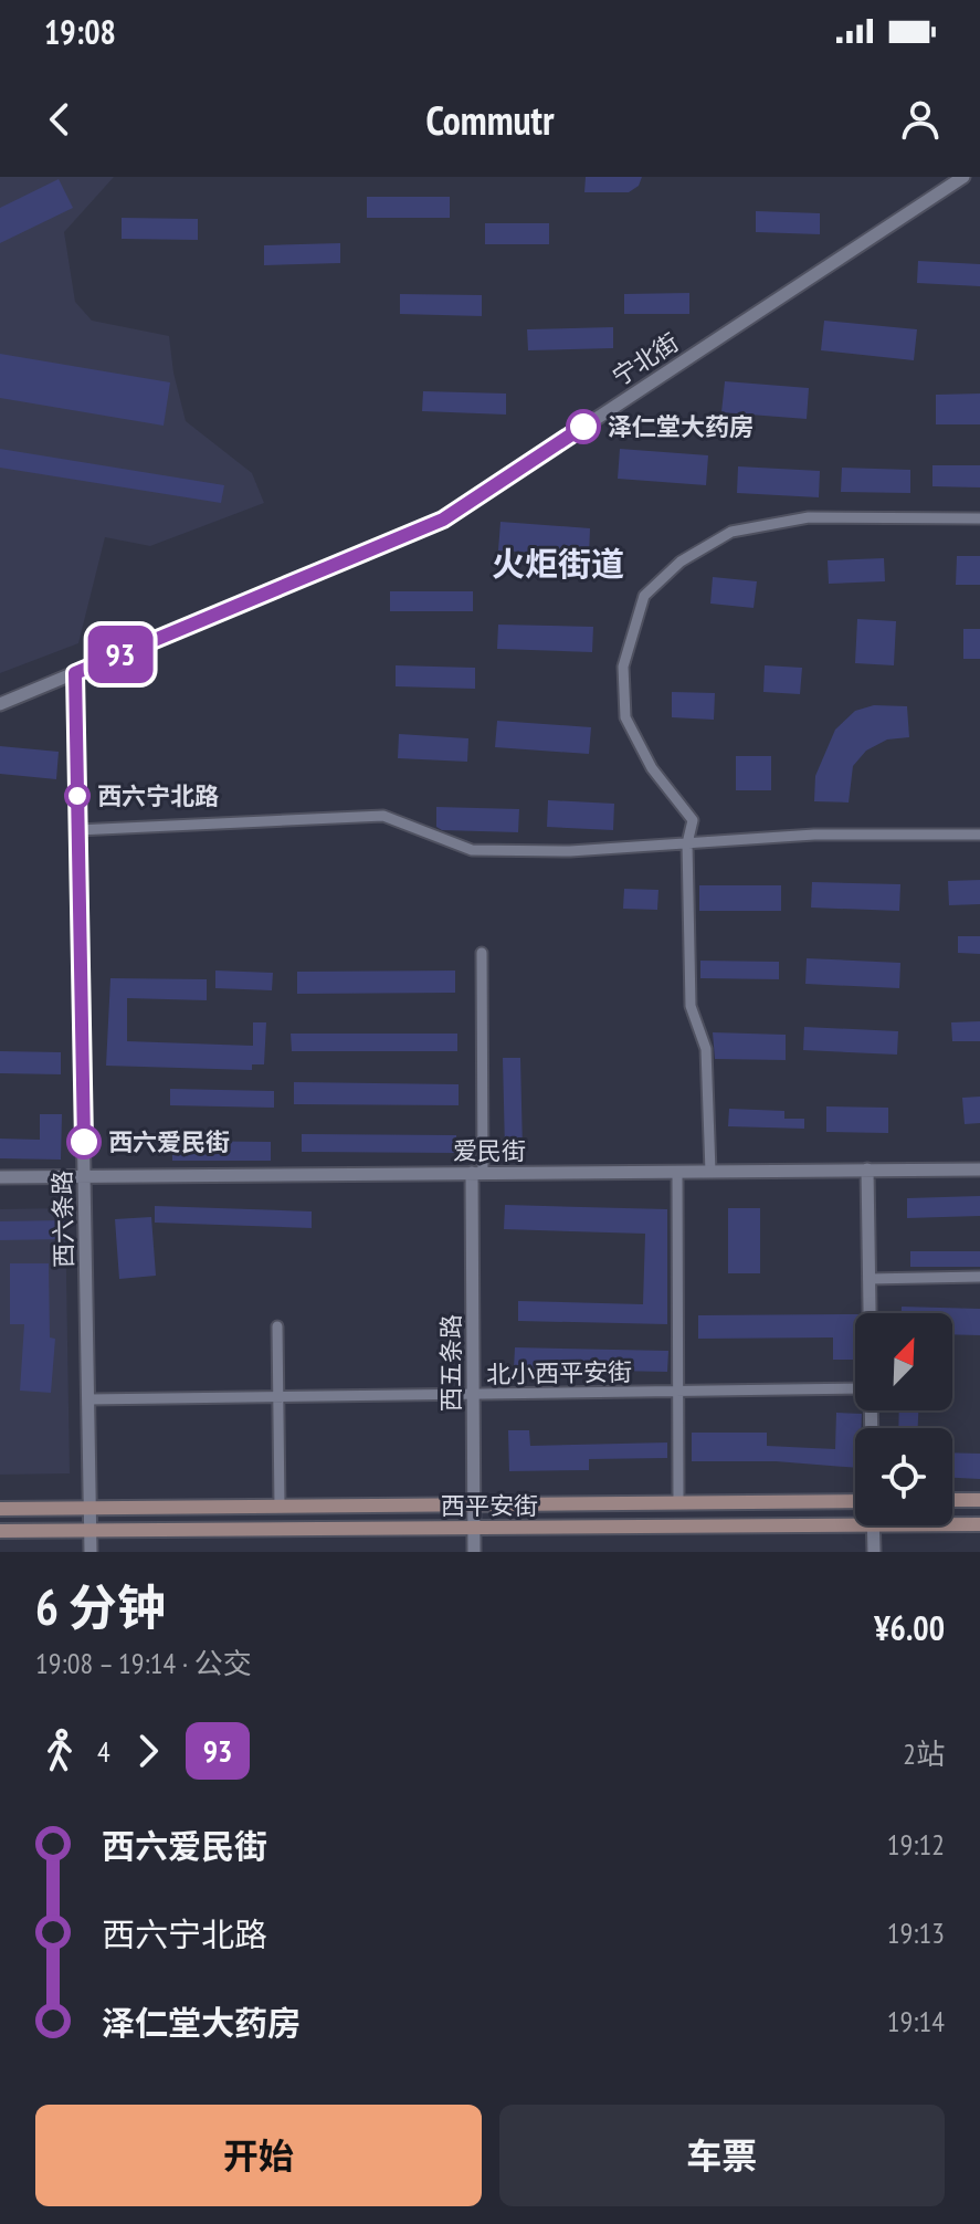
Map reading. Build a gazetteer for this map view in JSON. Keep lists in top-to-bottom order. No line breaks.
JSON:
{"streets":{"main road":["西平安街"],"street":["宁北街","爱民街","西六条路","西五条路","北小西平安街"]},"crossings":[["宁北街","西六条路"],["爱民街","西六条路"],["爱民街","西五条路"],["西六条路","北小西平安街"],["西六条路","西平安街"],["西五条路","北小西平安街"],["西五条路","西平安街"]],"districts":["火炬街道"],"places":["泽仁堂大药房","西六宁北路","西六爱民街"],"lines":["bus line 93"],"north":"top right","page":{"status":"19:08","header":"Commutr","on_map":"93","heading":["6 分钟","19:08 – 19:14 · 公交","¥6.00"],"legs":["4","93","2站"],"list":[{"name":"西六爱民街","value":"19:12"},{"name":"西六宁北路","value":"19:13"},{"name":"泽仁堂大药房","value":"19:14"}],"buttons":["开始","车票"]}}
